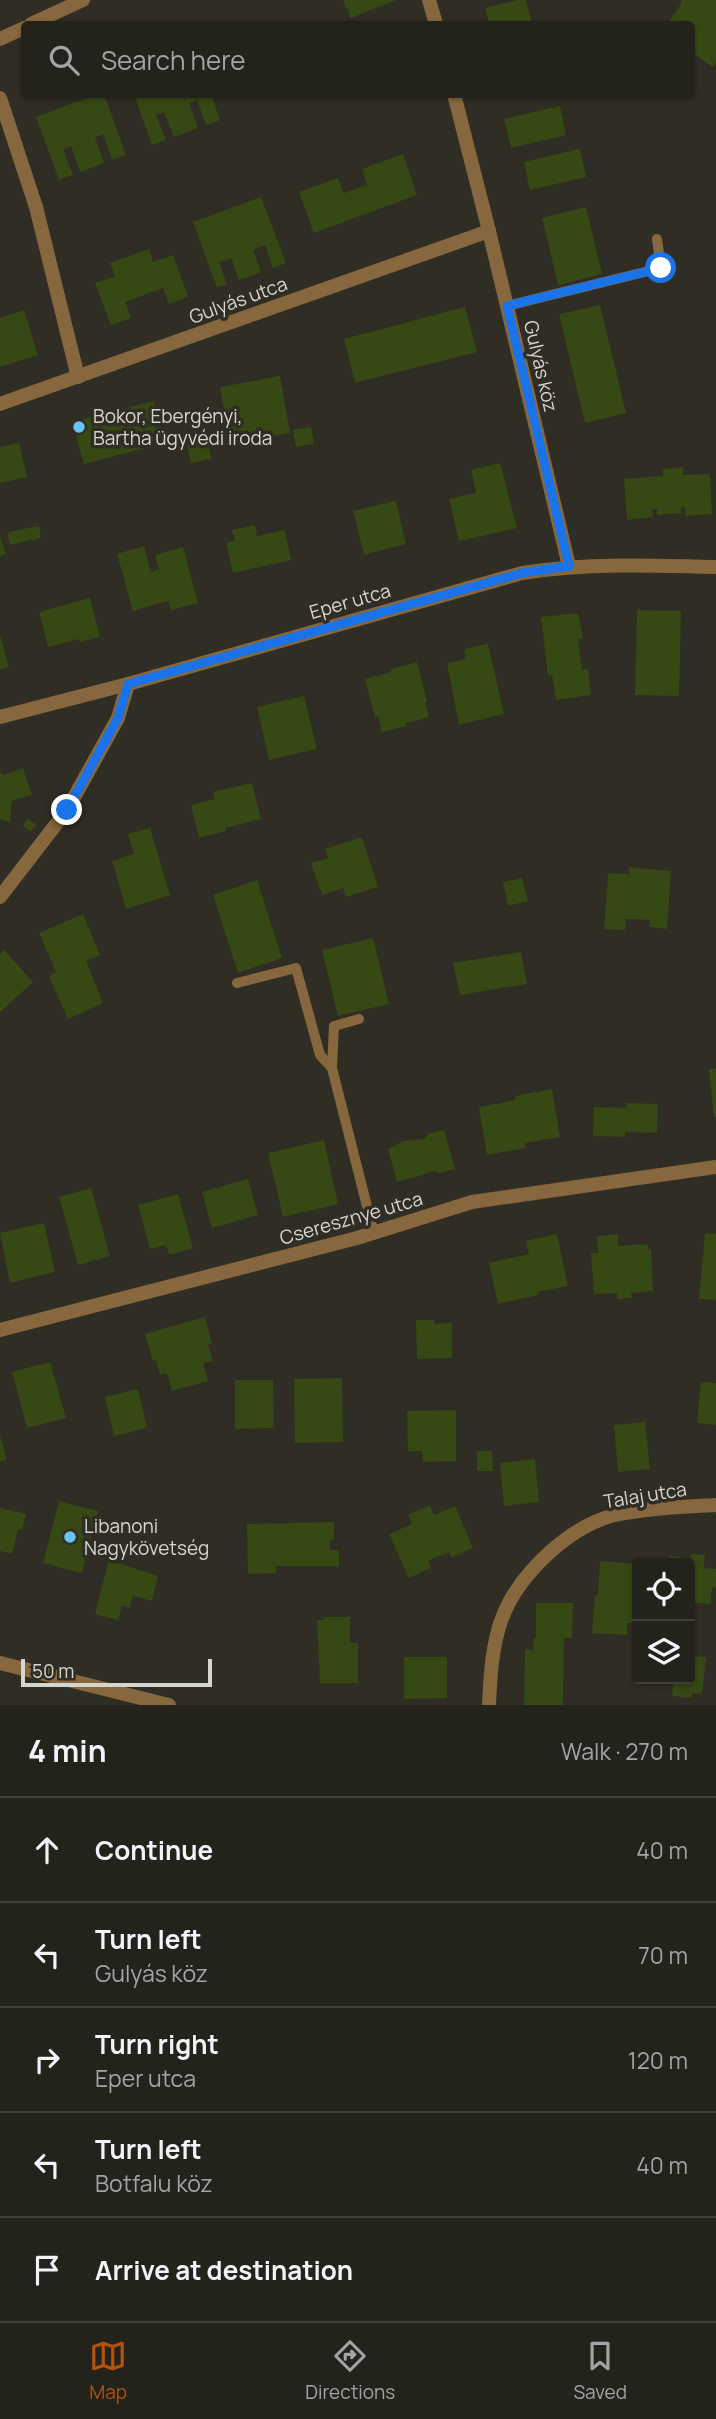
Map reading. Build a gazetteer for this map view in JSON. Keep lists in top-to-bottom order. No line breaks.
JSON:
{"streets":{"street":["Gulyás utca","Gulyás köz","Eper utca","Cseresznye utca","Talaj utca"]},"crossings":[["Gulyás utca","Gulyás köz"],["Gulyás köz","Eper utca"]],"places":["Bokor, Ebergényi, Bartha ügyvédi iroda","Libanoni Nagykövetség"],"scale_bar":"50 m","page":{"search":"Search here","scale":"50 m","heading":["4 min","Walk · 270 m"],"list":[["Continue","40 m"],["Turn left","Gulyás köz","70 m"],["Turn right","Eper utca","120 m"],["Turn left","Botfalu köz","40 m"],"Arrive at destination"],"nav":["Map","Directions","Saved"]}}
